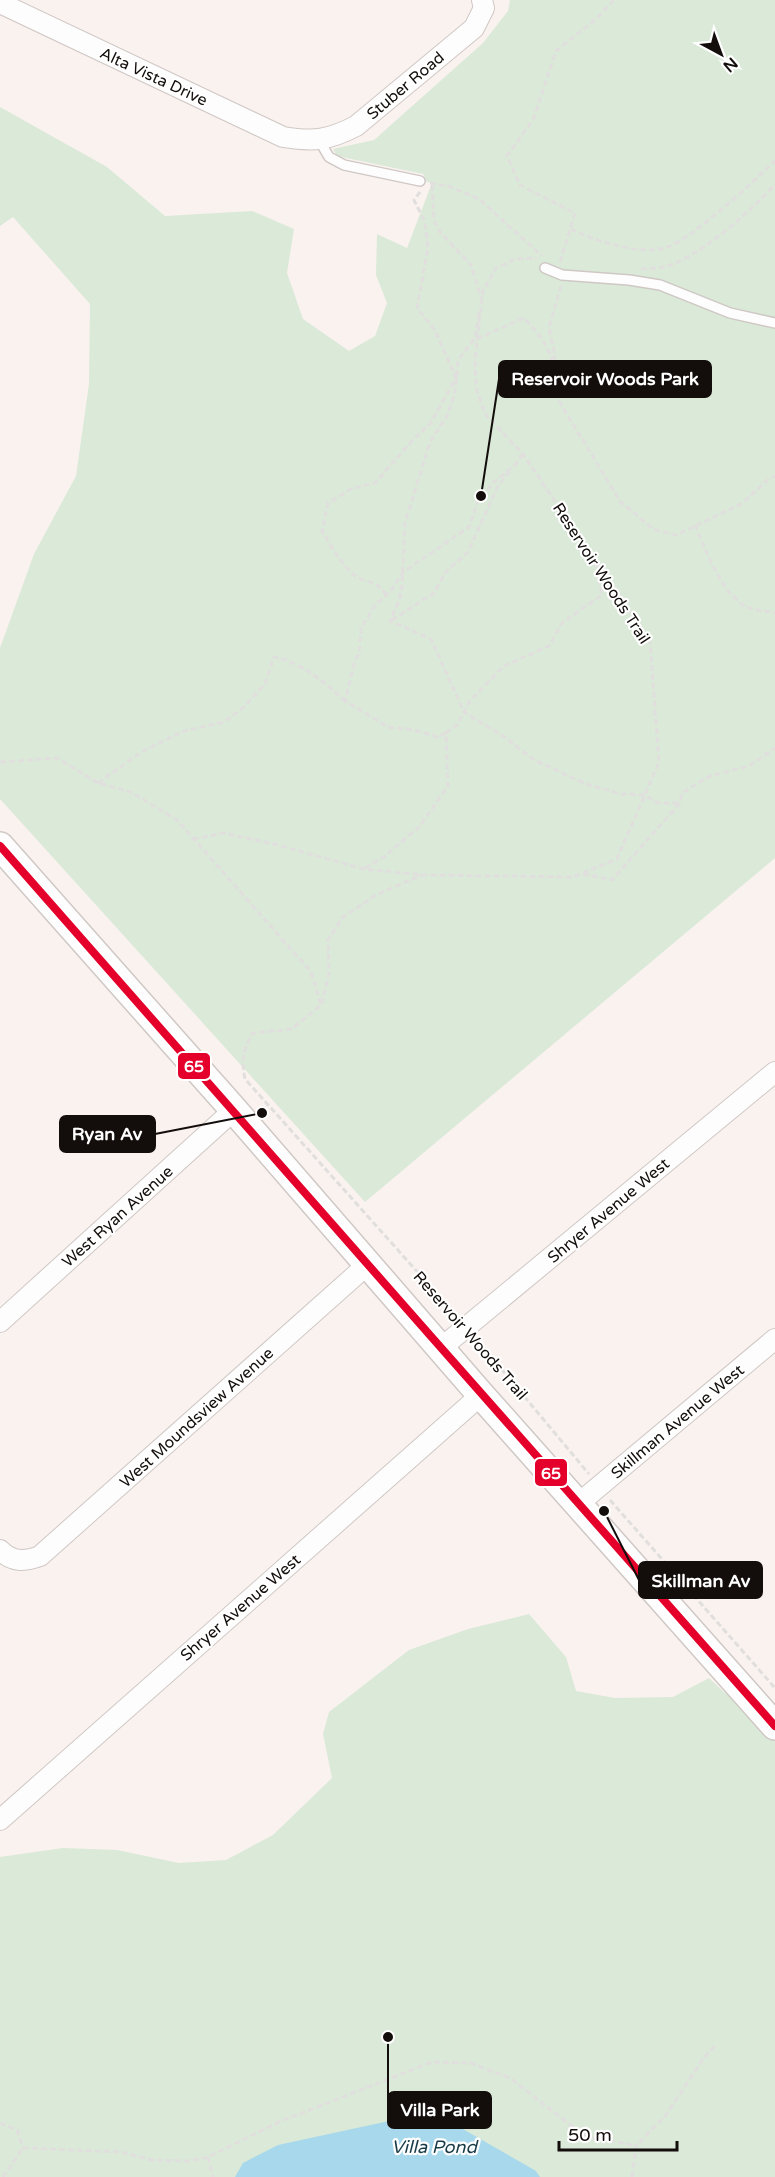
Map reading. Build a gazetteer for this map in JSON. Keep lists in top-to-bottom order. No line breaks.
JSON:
{"streets":{"street":["Alta Vista Drive","Stuber Road","Shryer Avenue West","West Ryan Avenue","West Moundsview Avenue","Skillman Avenue West"],"path":["Reservoir Woods Trail"]},"crossings":[["Alta Vista Drive","Stuber Road"],["Reservoir Woods Trail","Shryer Avenue West"],["Reservoir Woods Trail","Skillman Avenue West"]],"water":["Villa Pond"],"places":["Reservoir Woods Park","Ryan Av","Skillman Av","Villa Park"],"lines":["transit line 65"],"scale_bar":"50 m","north":"bottom right"}
